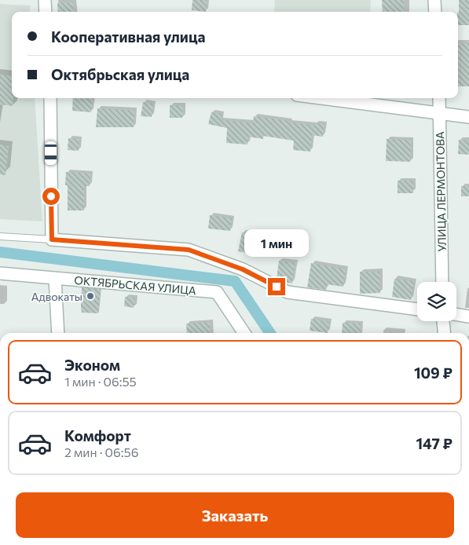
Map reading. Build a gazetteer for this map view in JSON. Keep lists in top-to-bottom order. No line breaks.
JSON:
{"streets":{"street":["УЛИЦА ЛЕРМОНТОВА","ОКТЯБРЬСКАЯ УЛИЦА"]},"places":["Адвокаты"],"page":{"banner":["Кооперативная улица","Октябрьская улица"],"bubble":"1 мин","list":[{"name":"Эконом","note":"1 мин · 06:55","value":"109 ₽"},{"name":"Комфорт","note":"2 мин · 06:56","value":"147 ₽"}],"buttons":"Заказать"}}
